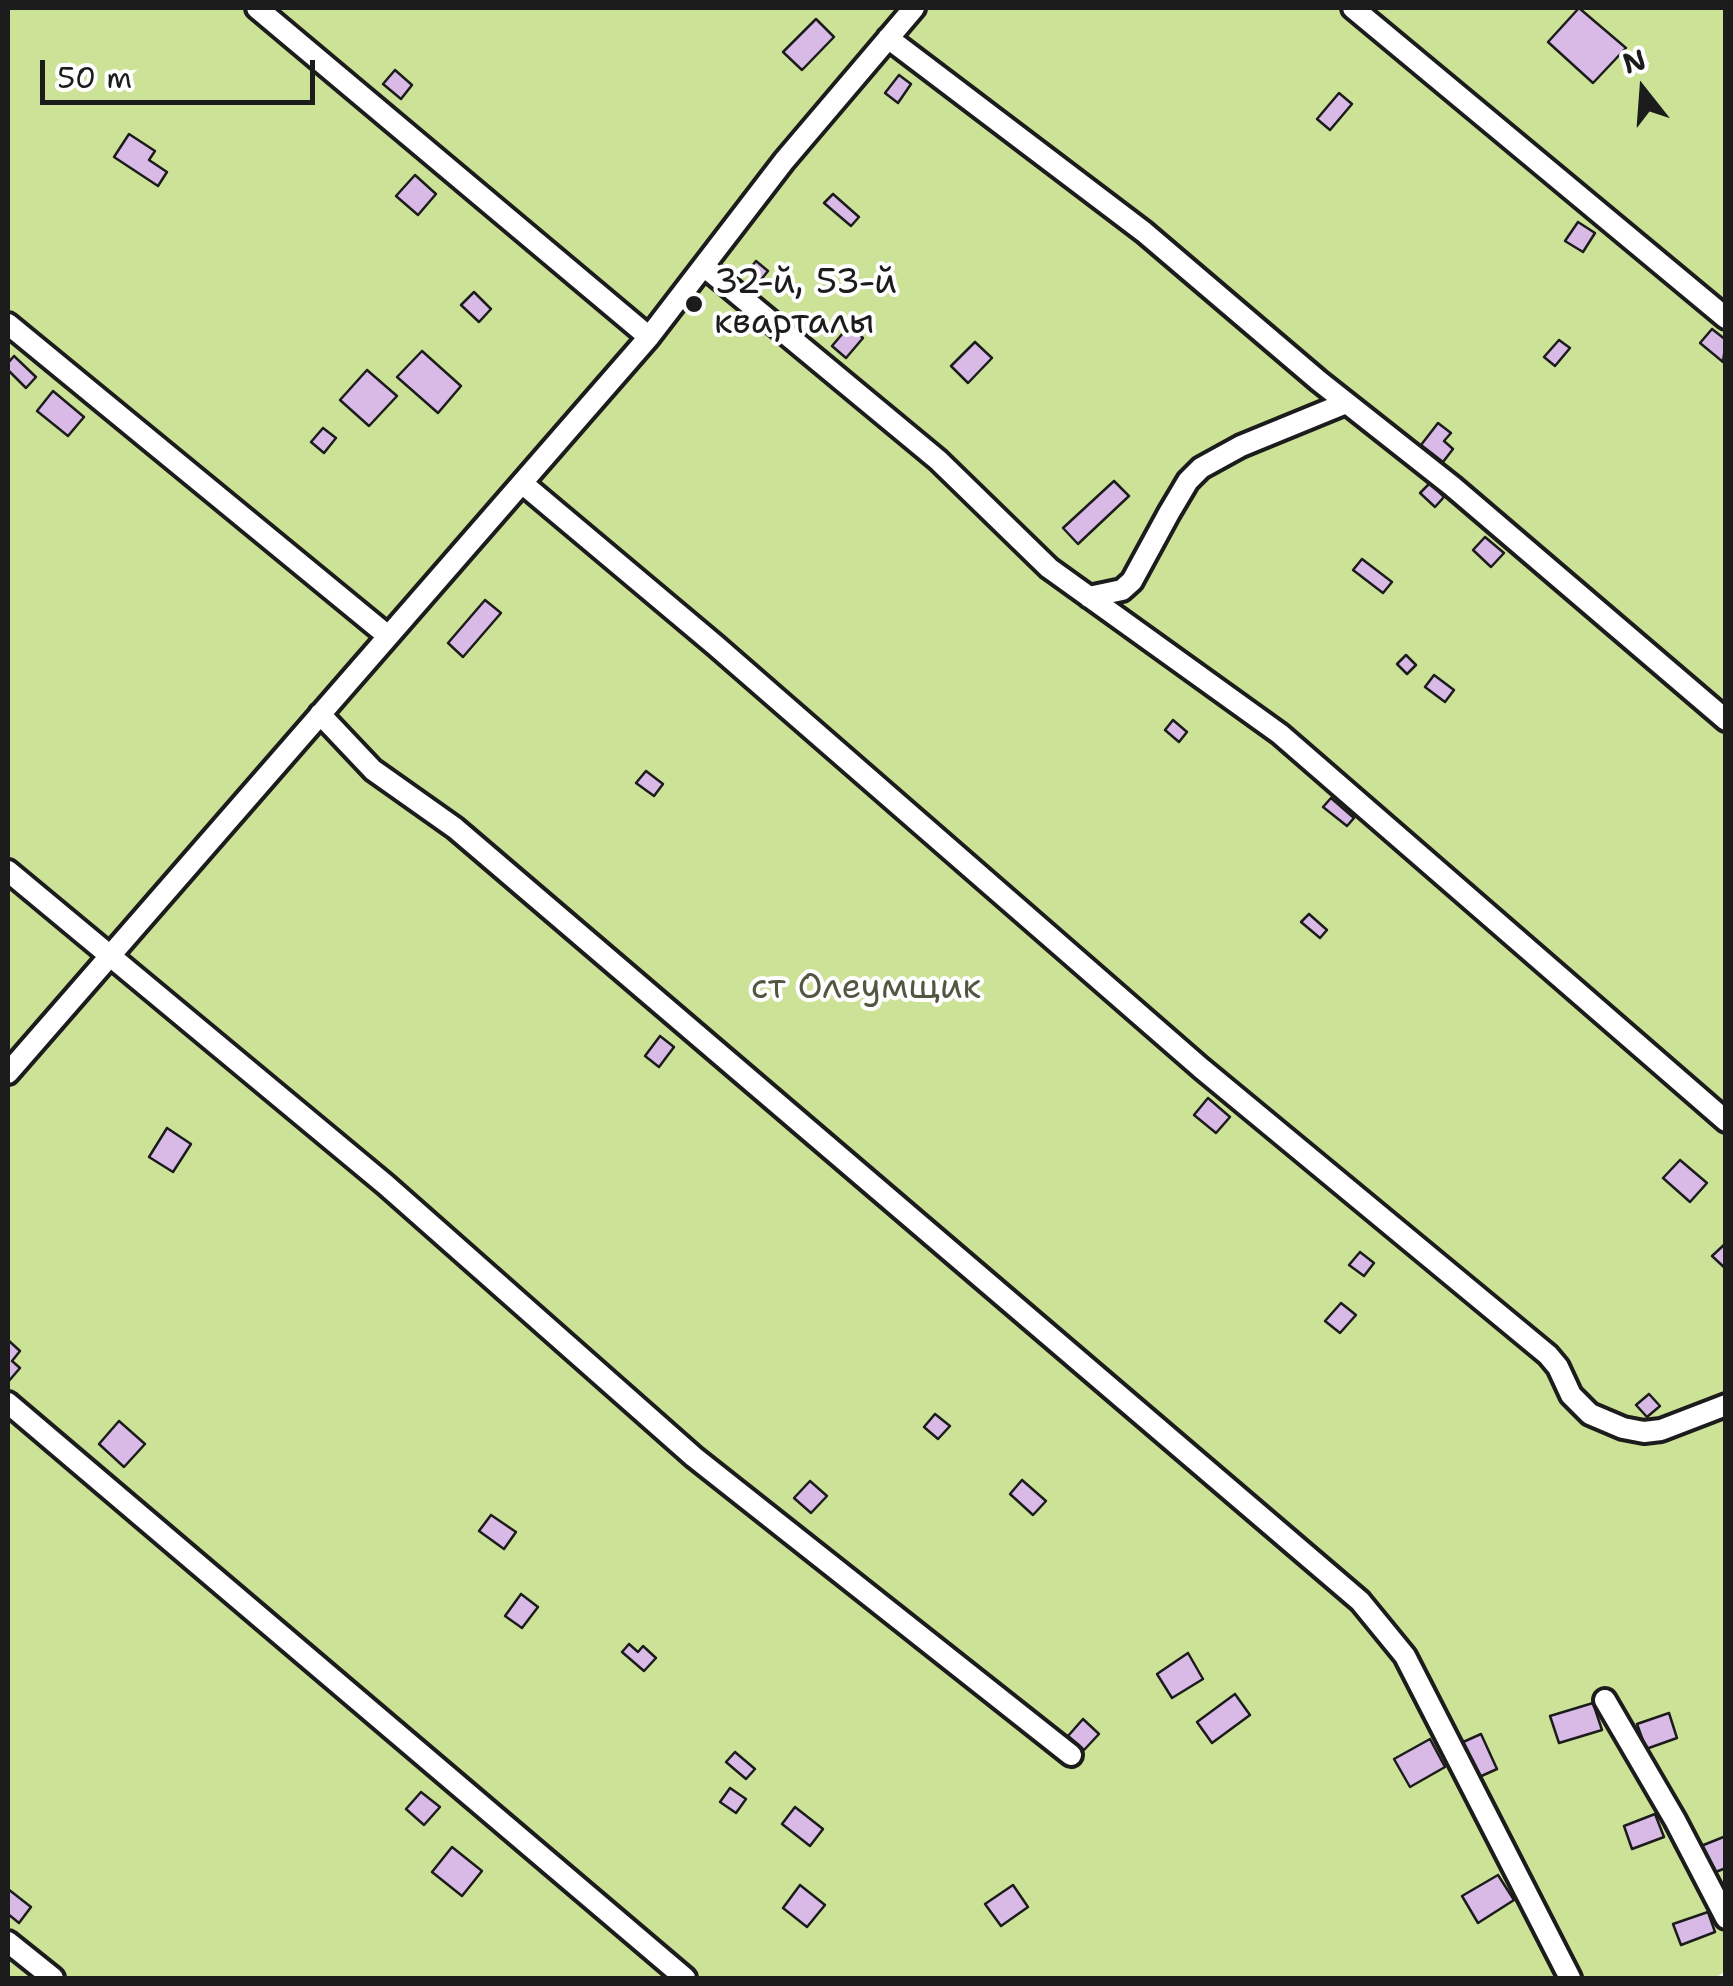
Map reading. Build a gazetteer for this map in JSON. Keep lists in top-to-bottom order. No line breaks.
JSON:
{"parks":["ст Олеумщик"],"places":["32-й, 53-й кварталы"],"scale_bar":"50 m","north":"top"}
